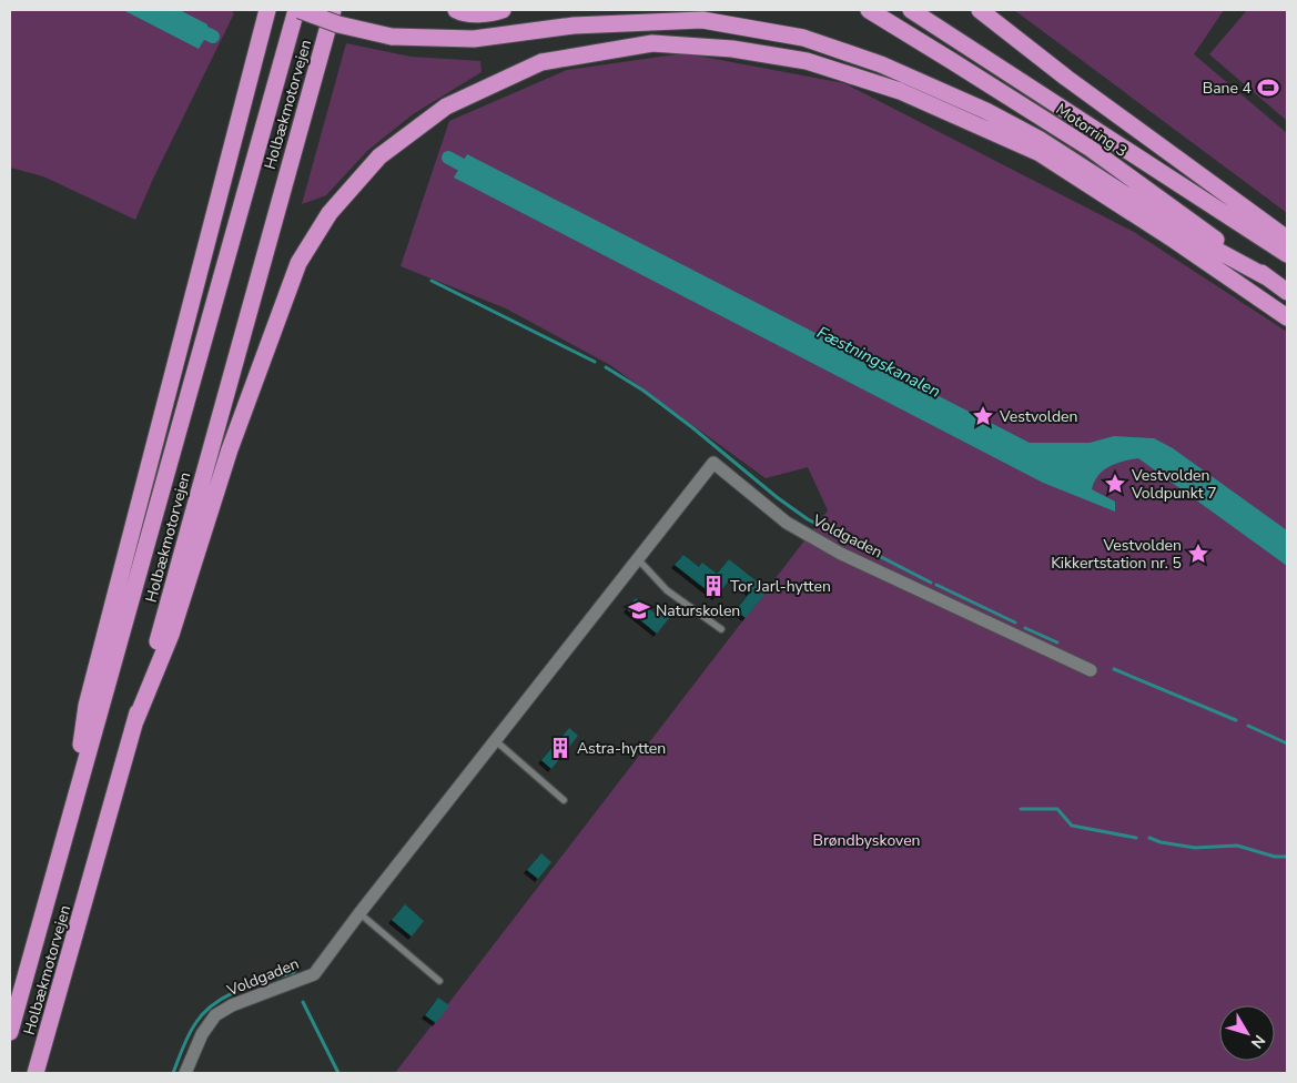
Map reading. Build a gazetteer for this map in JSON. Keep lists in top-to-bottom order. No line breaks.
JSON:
{"streets":{"highway":["Holbækmotorvejen","Motorring 3"],"street":["Voldgaden"]},"water":["Fæstningskanalen"],"parks":["Brøndbyskoven"],"places":{"sports":["Bane 4"],"place":["Vestvolden","Vestvolden Voldpunkt 7","Vestvolden Kikkertstation nr. 5"],"building":["Tor Jarl-hytten","Astra-hytten"],"school or university":["Naturskolen"]},"north":"bottom right"}
